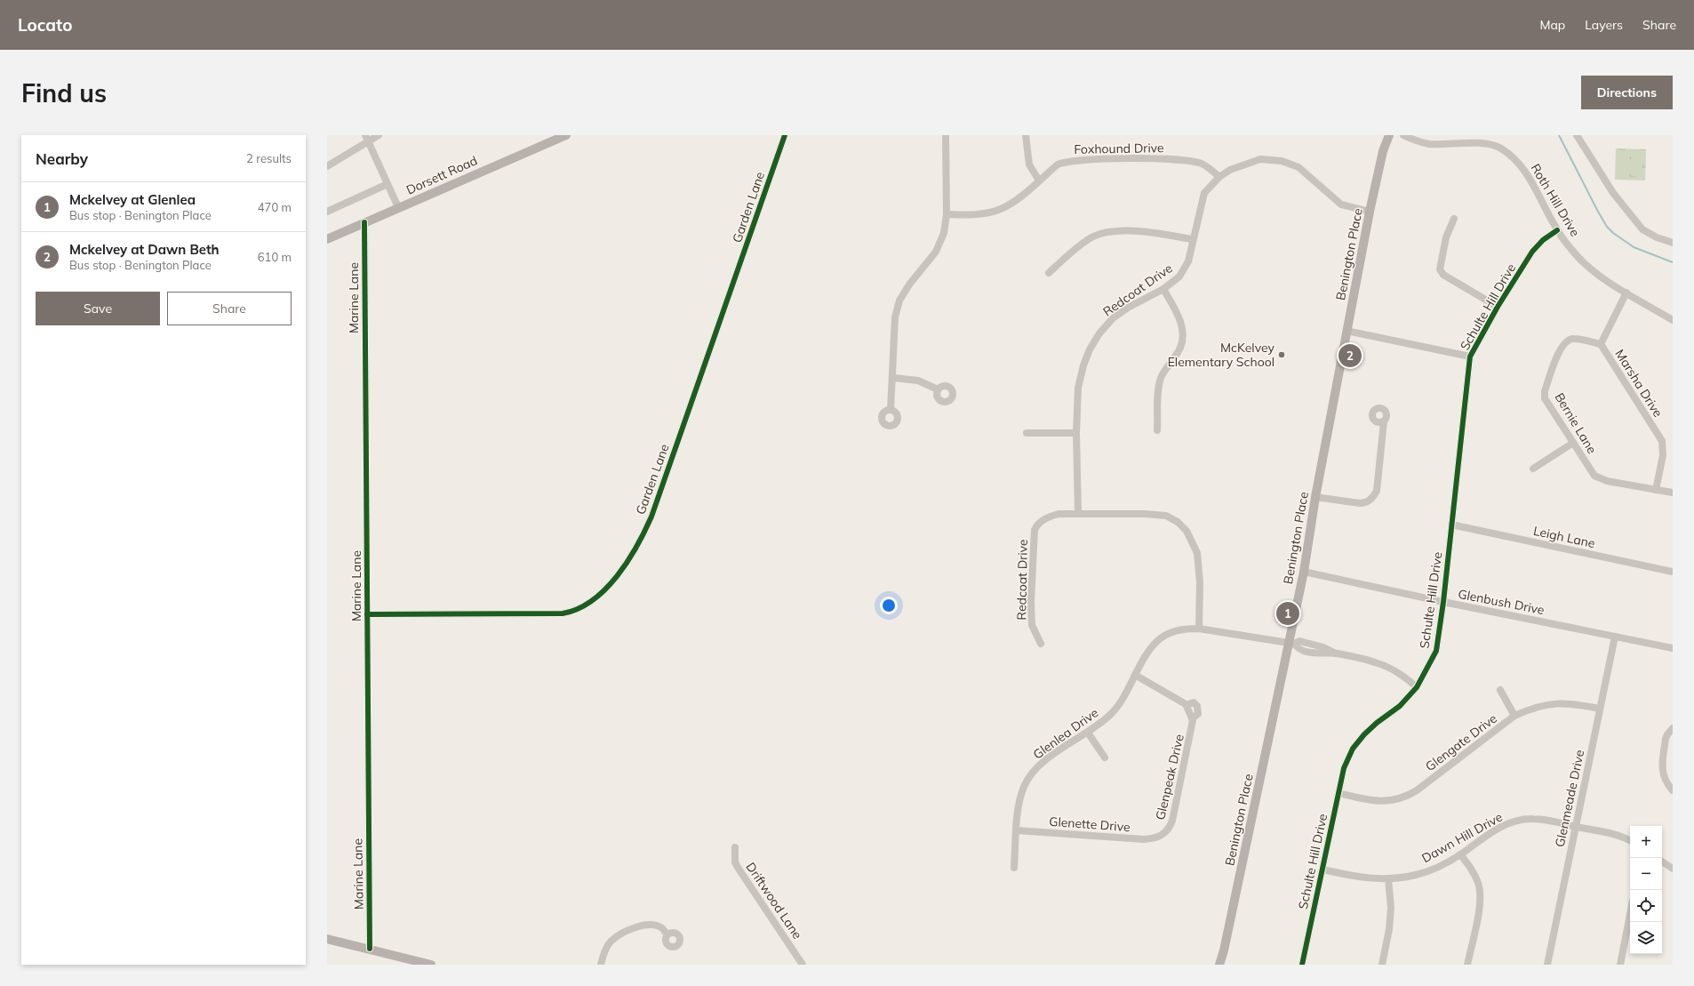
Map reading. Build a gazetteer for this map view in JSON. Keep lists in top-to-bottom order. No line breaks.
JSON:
{"streets":{"main road":["Dorsett Road","Benington Place"],"street":["Foxhound Drive","Roth Hill Drive","Garden Lane","Redcoat Drive","Marine Lane","Schulte Hill Drive","Marsha Drive","Bernie Lane","Leigh Lane","Glenbush Drive","Glenlea Drive","Glengate Drive","Glenpeak Drive","Glenmeade Drive","Glenette Drive","Dawn Hill Drive","Driftwood Lane"]},"crossings":[["Foxhound Drive","Redcoat Drive"],["Dorsett Road","Marine Lane"],["Roth Hill Drive","Schulte Hill Drive"],["Roth Hill Drive","Marsha Drive"],["Garden Lane","Marine Lane"],["Benington Place","Redcoat Drive"],["Benington Place","Glenbush Drive"],["Benington Place","Glenlea Drive"],["Schulte Hill Drive","Leigh Lane"],["Schulte Hill Drive","Glenbush Drive"],["Schulte Hill Drive","Glenlea Drive"],["Schulte Hill Drive","Glengate Drive"],["Schulte Hill Drive","Dawn Hill Drive"],["Marsha Drive","Bernie Lane"],["Glenbush Drive","Glenmeade Drive"],["Glenlea Drive","Glenpeak Drive"],["Glenlea Drive","Glenette Drive"],["Glengate Drive","Glenmeade Drive"],["Glenpeak Drive","Glenette Drive"],["Glenmeade Drive","Dawn Hill Drive"]],"places":["McKelvey Elementary School"],"page":{"header":"Locato","nav":["Map","Layers","Share"],"buttons":["Directions",["Save","Share"]],"title":"Find us","heading":["Nearby","2 results"],"list":[{"mark":"1","name":"Mckelvey at Glenlea","note":"Bus stop · Benington Place","value":"470 m"},{"mark":"2","name":"Mckelvey at Dawn Beth","note":"Bus stop · Benington Place","value":"610 m"}],"pins":["2","1"],"map_buttons":["+","−"]}}
